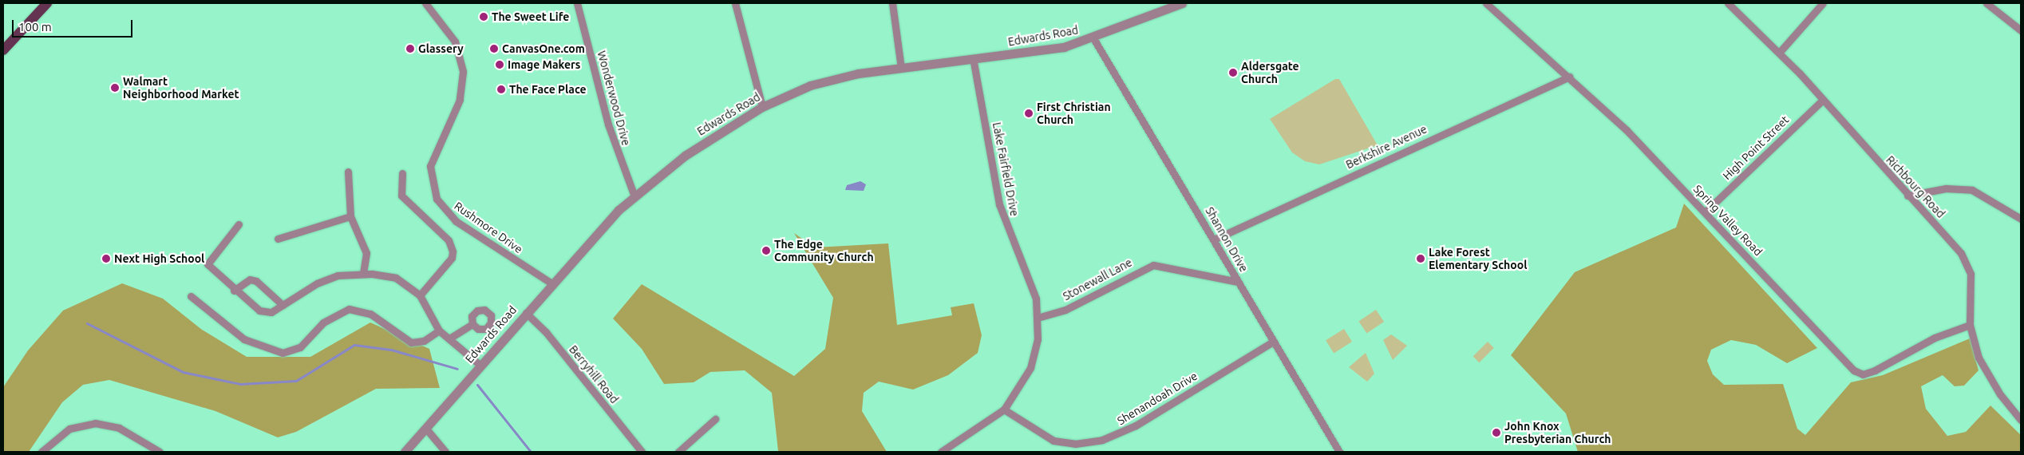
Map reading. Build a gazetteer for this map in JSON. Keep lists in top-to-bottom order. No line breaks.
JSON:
{"streets":{"street":["Edwards Road","Wonderwood Drive","Berkshire Avenue","High Point Street","Lake Fairfield Drive","Richbourg Road","Spring Valley Road","Rushmore Drive","Shannon Drive","Stonewall Lane","Berryhill Road","Shenandoah Drive"]},"crossings":[["Edwards Road","Wonderwood Drive"],["Edwards Road","Lake Fairfield Drive"],["Edwards Road","Rushmore Drive"],["Edwards Road","Shannon Drive"],["Edwards Road","Berryhill Road"],["Berkshire Avenue","Spring Valley Road"],["Berkshire Avenue","Shannon Drive"],["High Point Street","Richbourg Road"],["High Point Street","Spring Valley Road"],["Lake Fairfield Drive","Stonewall Lane"],["Lake Fairfield Drive","Shenandoah Drive"],["Richbourg Road","Spring Valley Road"],["Shannon Drive","Stonewall Lane"],["Shannon Drive","Shenandoah Drive"]],"places":["The Sweet Life","Glassery","CanvasOne.com","Image Makers","Aldersgate Church","Walmart Neighborhood Market","The Face Place","First Christian Church","The Edge Community Church","Next High School","Lake Forest Elementary School","John Knox Presbyterian Church"],"scale_bar":"100 m"}
